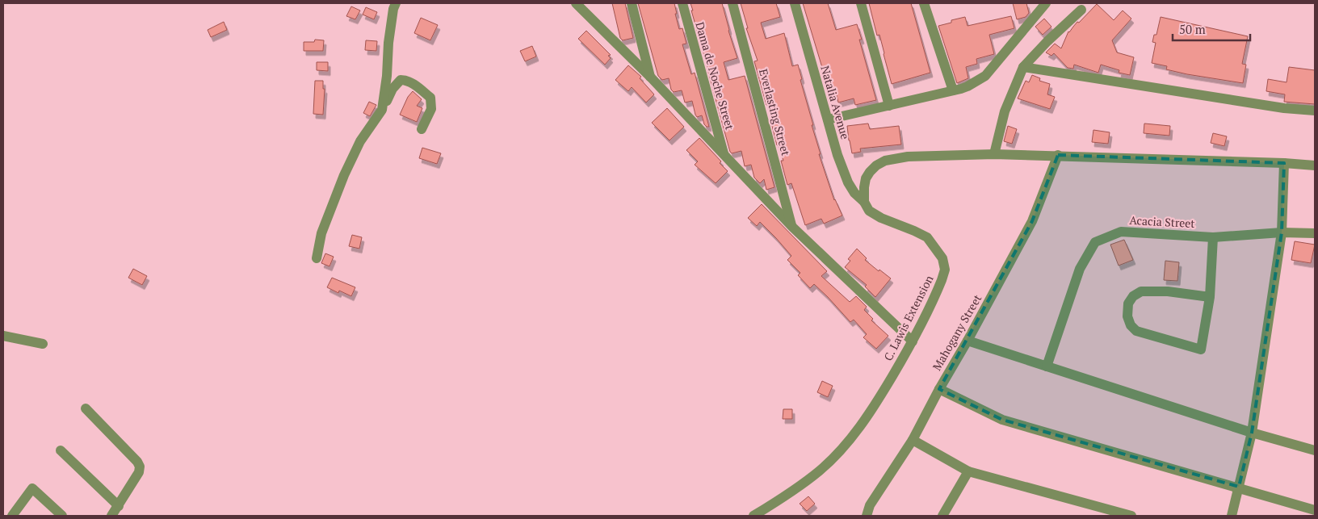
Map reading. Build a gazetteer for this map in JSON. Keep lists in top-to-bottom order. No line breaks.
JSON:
{"streets":{"street":["Dama de Noche Street","Natalia Avenue","Everlasting Street","Acacia Street","C. Lawis Extension","Mahogany Street"]},"crossings":[["Natalia Avenue","C. Lawis Extension"]],"scale_bar":"50 m"}
